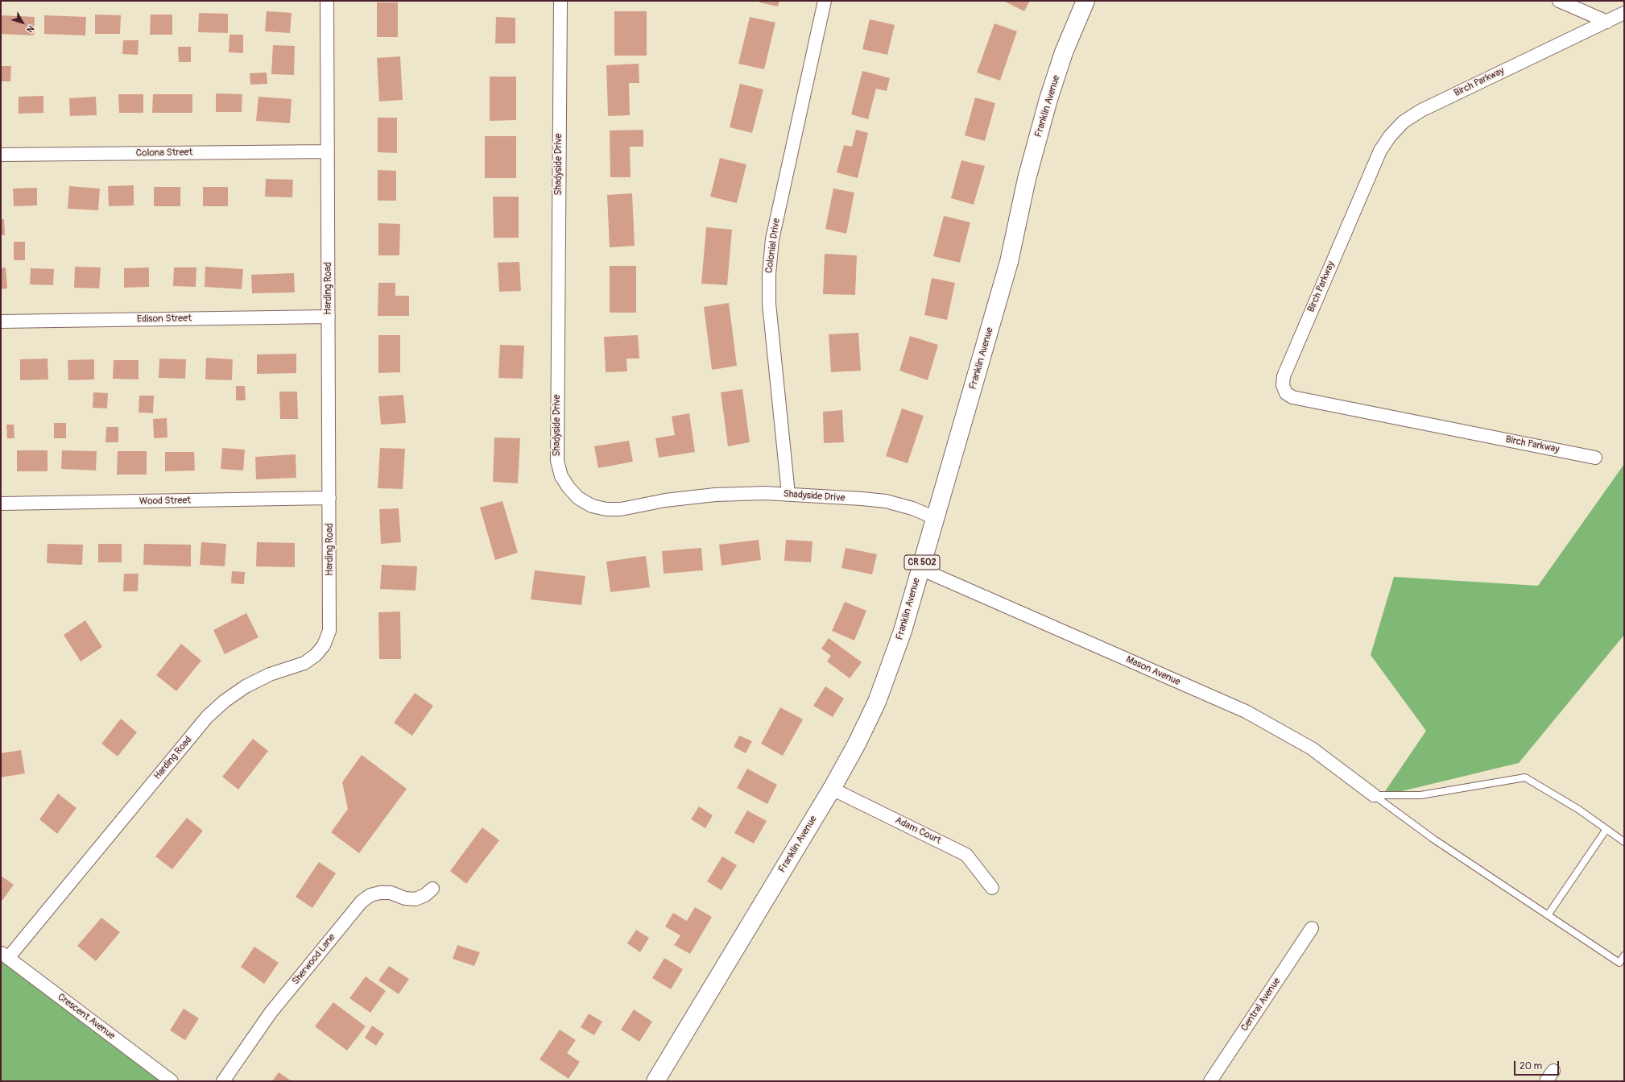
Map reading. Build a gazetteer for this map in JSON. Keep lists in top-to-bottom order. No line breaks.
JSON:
{"streets":{"main road":["Franklin Avenue","CR 502"],"street":["Birch Parkway","Colona Street","Shadyside Drive","Colonial Drive","Harding Road","Edison Street","Wood Street","Mason Avenue","Adam Court","Sherwood Lane","Central Avenue","Crescent Avenue"]},"crossings":[["Franklin Avenue","Shadyside Drive"],["Franklin Avenue","Mason Avenue"],["Franklin Avenue","Adam Court"],["Colona Street","Harding Road"],["Shadyside Drive","Colonial Drive"],["Harding Road","Edison Street"],["Harding Road","Wood Street"],["Harding Road","Crescent Avenue"]],"scale_bar":"20 m","north":"bottom right"}
